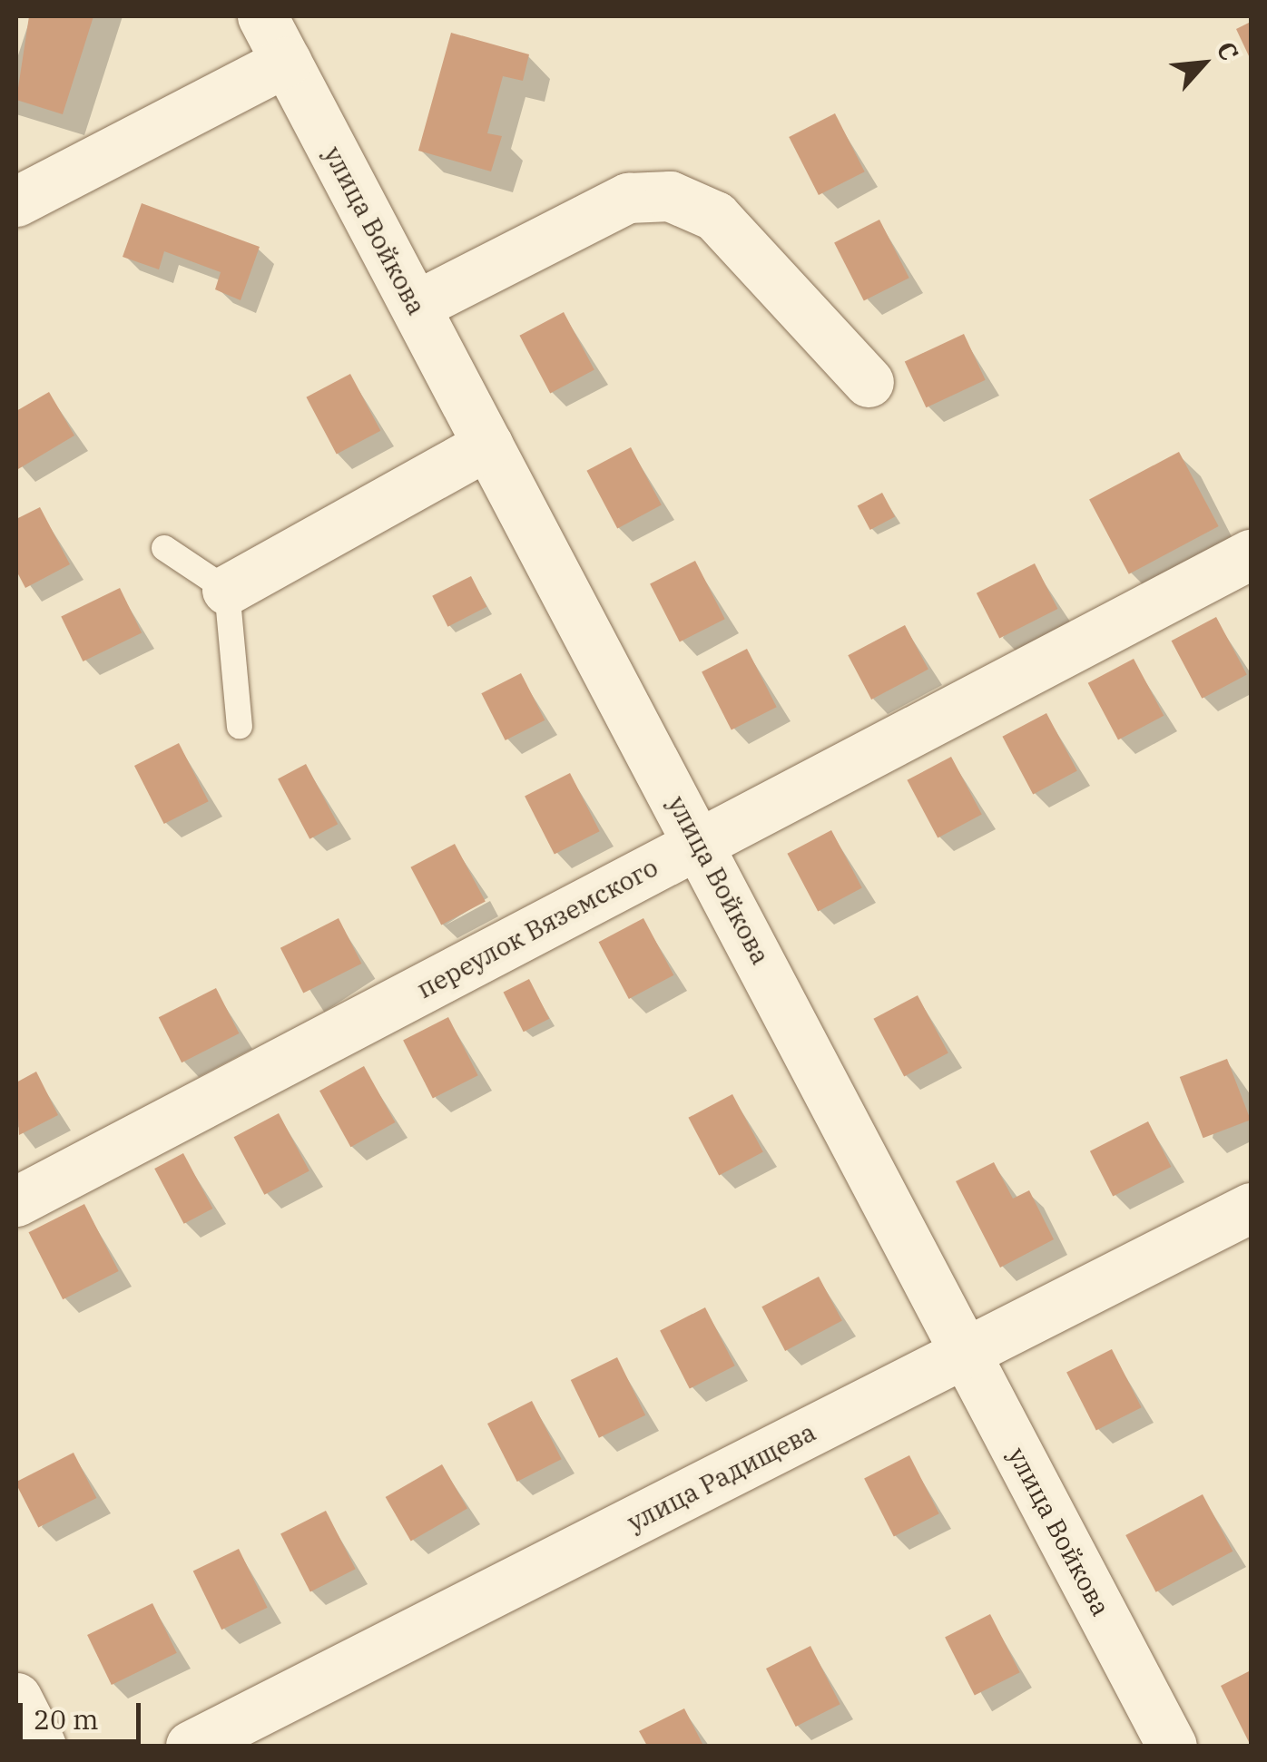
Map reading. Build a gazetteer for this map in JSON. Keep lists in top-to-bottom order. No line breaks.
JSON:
{"streets":{"street":["улица Войкова","переулок Вяземского","улица Радищева"]},"crossings":[["улица Войкова","переулок Вяземского"],["улица Войкова","улица Радищева"]],"scale_bar":"20 m","north":"top right"}
